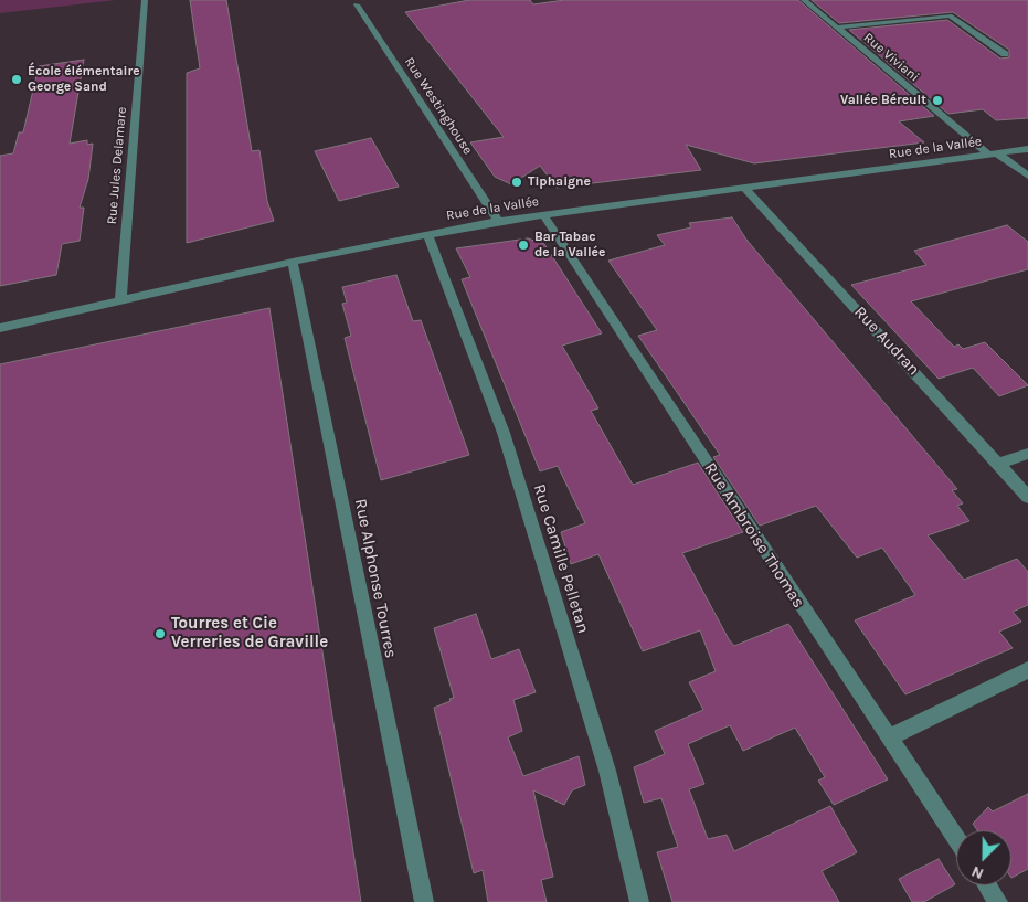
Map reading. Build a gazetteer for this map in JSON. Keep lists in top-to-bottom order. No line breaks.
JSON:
{"streets":{"street":["Rue Viviani","Rue Westinghouse","Rue de la Vallée","Rue Jules Delamare","Rue Audran","Rue Ambroise Thomas","Rue Camille Pelletan","Rue Alphonse Tourres"]},"crossings":[["Rue Viviani","Rue de la Vallée"],["Rue Westinghouse","Rue de la Vallée"],["Rue de la Vallée","Rue Jules Delamare"],["Rue de la Vallée","Rue Audran"],["Rue de la Vallée","Rue Ambroise Thomas"],["Rue de la Vallée","Rue Camille Pelletan"],["Rue de la Vallée","Rue Alphonse Tourres"]],"places":["École élémentaire George Sand","Vallée Béreult","Tiphaigne","Bar Tabac de la Vallée","Tourres et Cie Verreries de Graville"],"north":"bottom left"}
